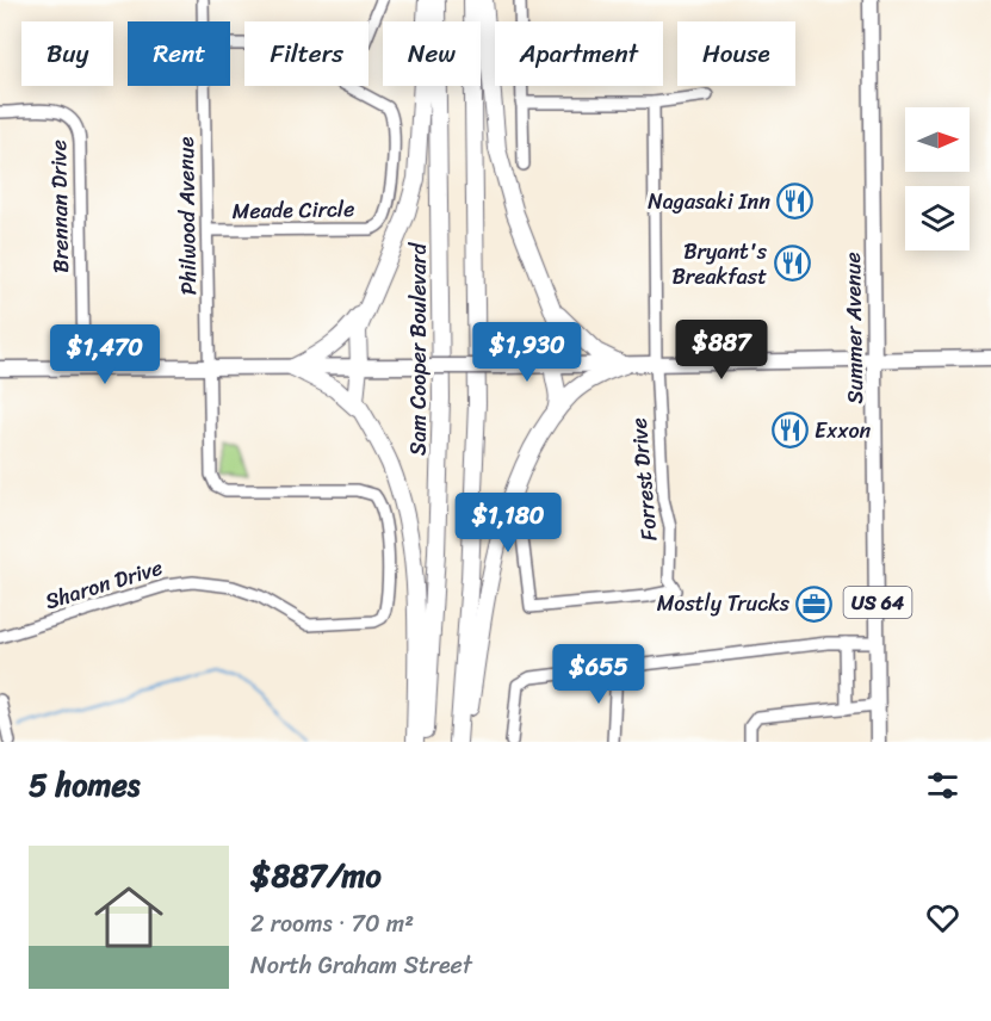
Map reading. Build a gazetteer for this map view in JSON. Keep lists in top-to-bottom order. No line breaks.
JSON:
{"streets":{"highway":["Sam Cooper Boulevard"],"main road":["Summer Avenue","US 64"],"street":["Brennan Drive","Meade Circle","Philwood Avenue","Forrest Drive","Sharon Drive"]},"crossings":[["Meade Circle","Philwood Avenue"],["Philwood Avenue","Sharon Drive"]],"places":{"restaurant":["Nagasaki Inn","Bryant's Breakfast","Exxon"],"office":["Mostly Trucks"]},"north":"right","page":{"chip":["Buy","Rent","Filters","New","Apartment","House"],"price":["$887","$1,930","$1,470","$1,180","$655"],"heading":"5 homes","list":[{"name":"$887/mo","note":"2 rooms · 70 m² · North Graham Street"}]}}
